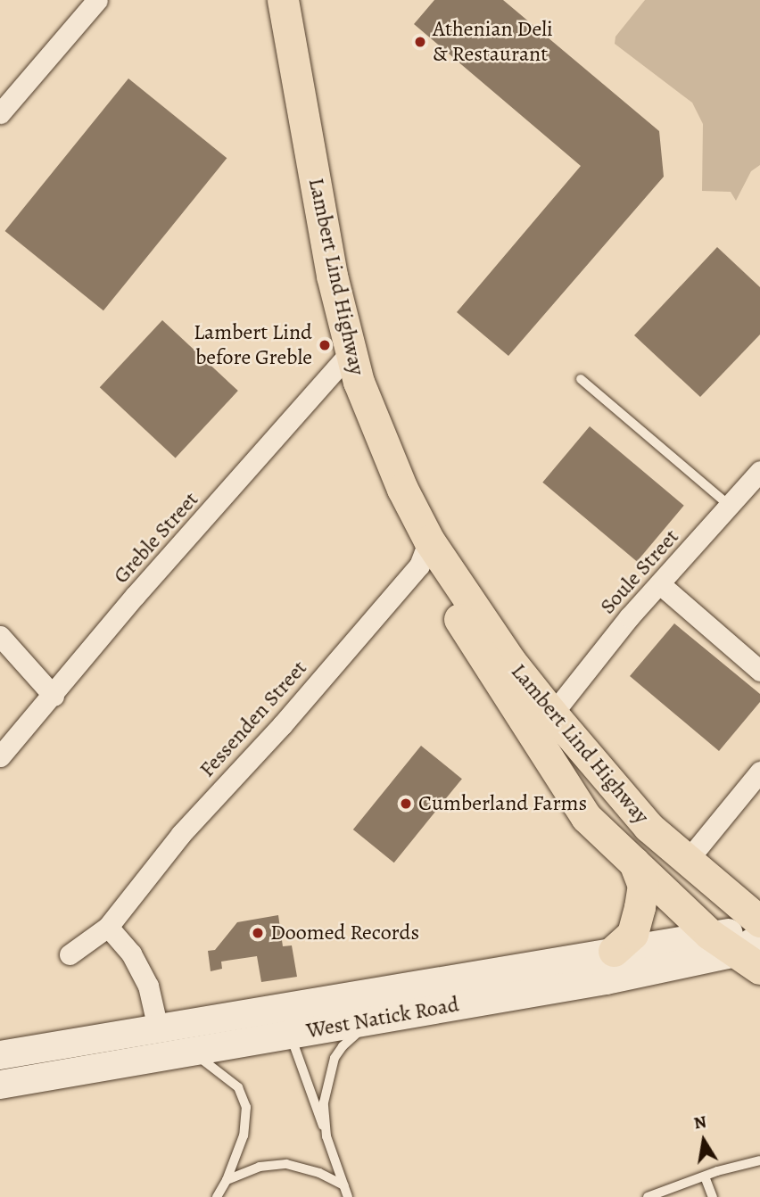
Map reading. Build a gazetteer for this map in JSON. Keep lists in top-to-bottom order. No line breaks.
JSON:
{"streets":{"main road":["Lambert Lind Highway","West Natick Road"],"street":["Greble Street","Soule Street","Fessenden Street"]},"crossings":[["Lambert Lind Highway","Greble Street"],["Lambert Lind Highway","Fessenden Street"],["Lambert Lind Highway","West Natick Road"]],"places":["Athenian Deli & Restaurant","Lambert Lind before Greble","Cumberland Farms","Doomed Records"],"north":"top"}
